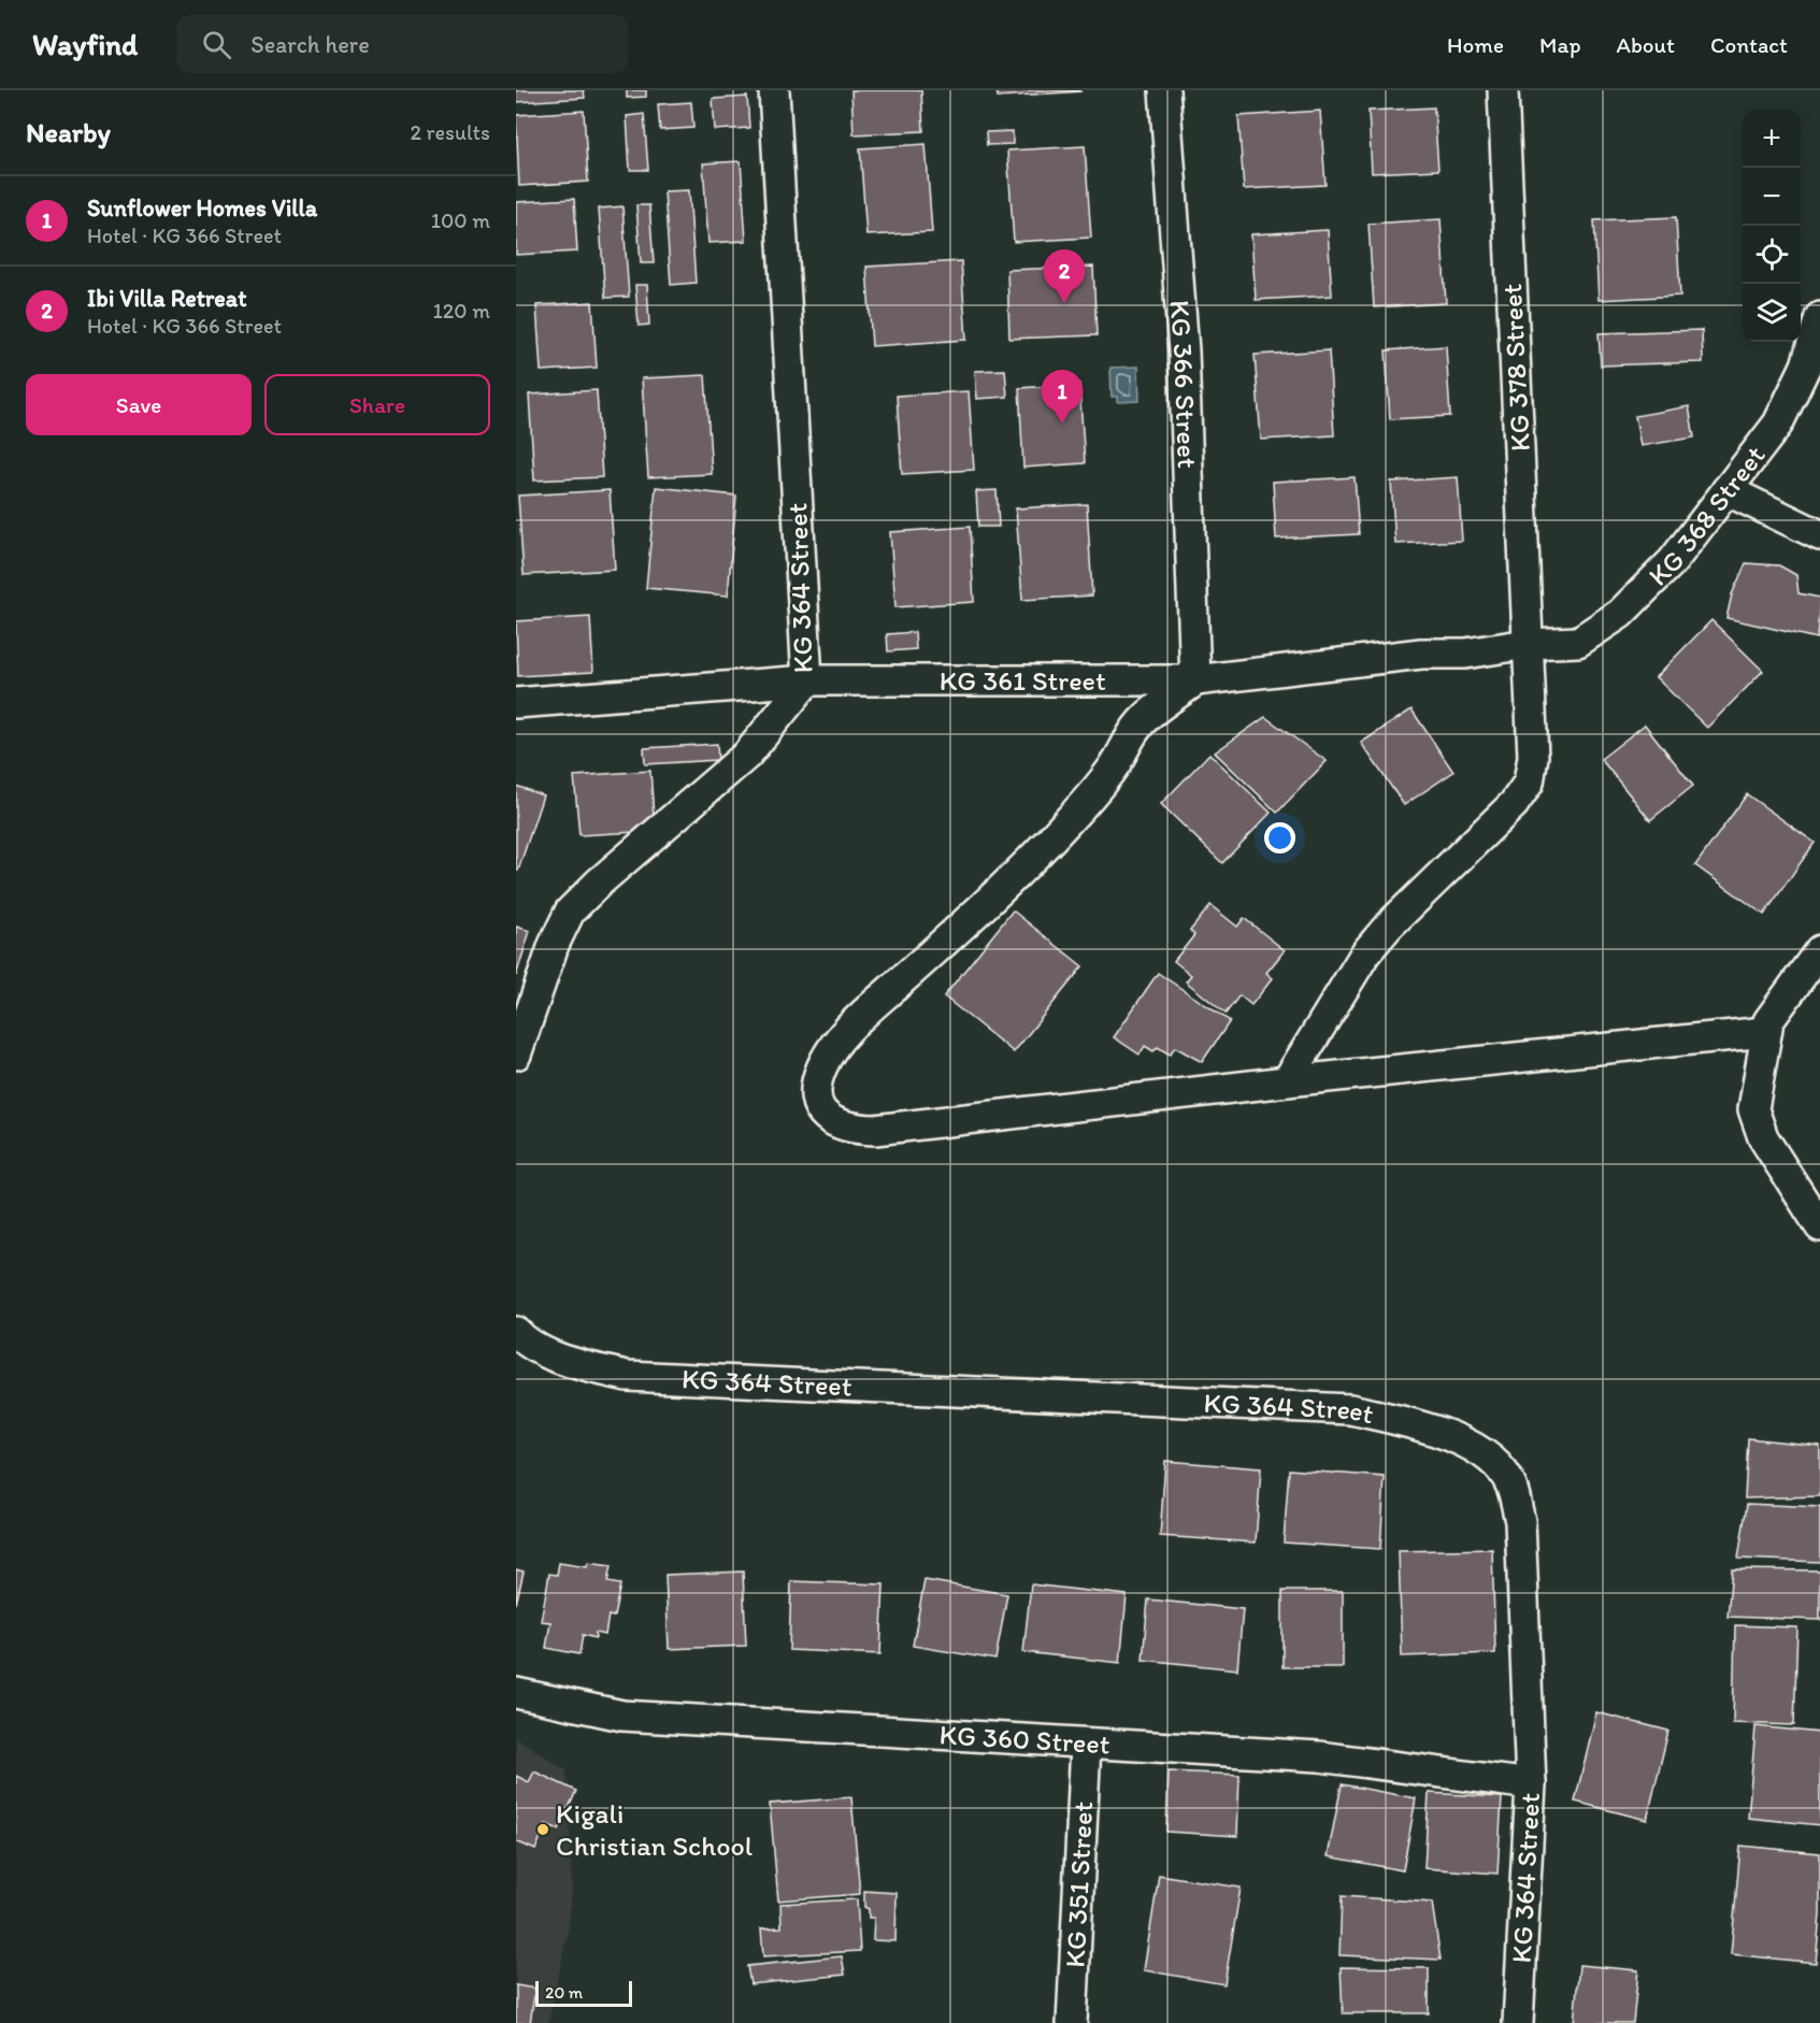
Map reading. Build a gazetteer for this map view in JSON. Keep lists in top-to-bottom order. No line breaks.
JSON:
{"streets":{"street":["KG 378 Street","KG 366 Street","KG 368 Street","KG 364 Street","KG 361 Street","KG 360 Street","KG 351 Street"]},"crossings":[["KG 378 Street","KG 368 Street"],["KG 378 Street","KG 361 Street"],["KG 366 Street","KG 361 Street"],["KG 368 Street","KG 361 Street"],["KG 364 Street","KG 361 Street"],["KG 364 Street","KG 360 Street"],["KG 360 Street","KG 351 Street"]],"places":["Kigali Christian School"],"scale_bar":"20 m","page":{"header":"Wayfind","search":"Search here","nav":["Home","Map","About","Contact"],"heading":["Nearby","2 results"],"map_buttons":["+","−"],"list":[{"mark":"1","name":"Sunflower Homes Villa","note":"Hotel · KG 366 Street","value":"100 m"},{"mark":"2","name":"Ibi Villa Retreat","note":"Hotel · KG 366 Street","value":"120 m"}],"pins":["2","1"],"buttons":["Save","Share"],"scale":"20 m"}}
